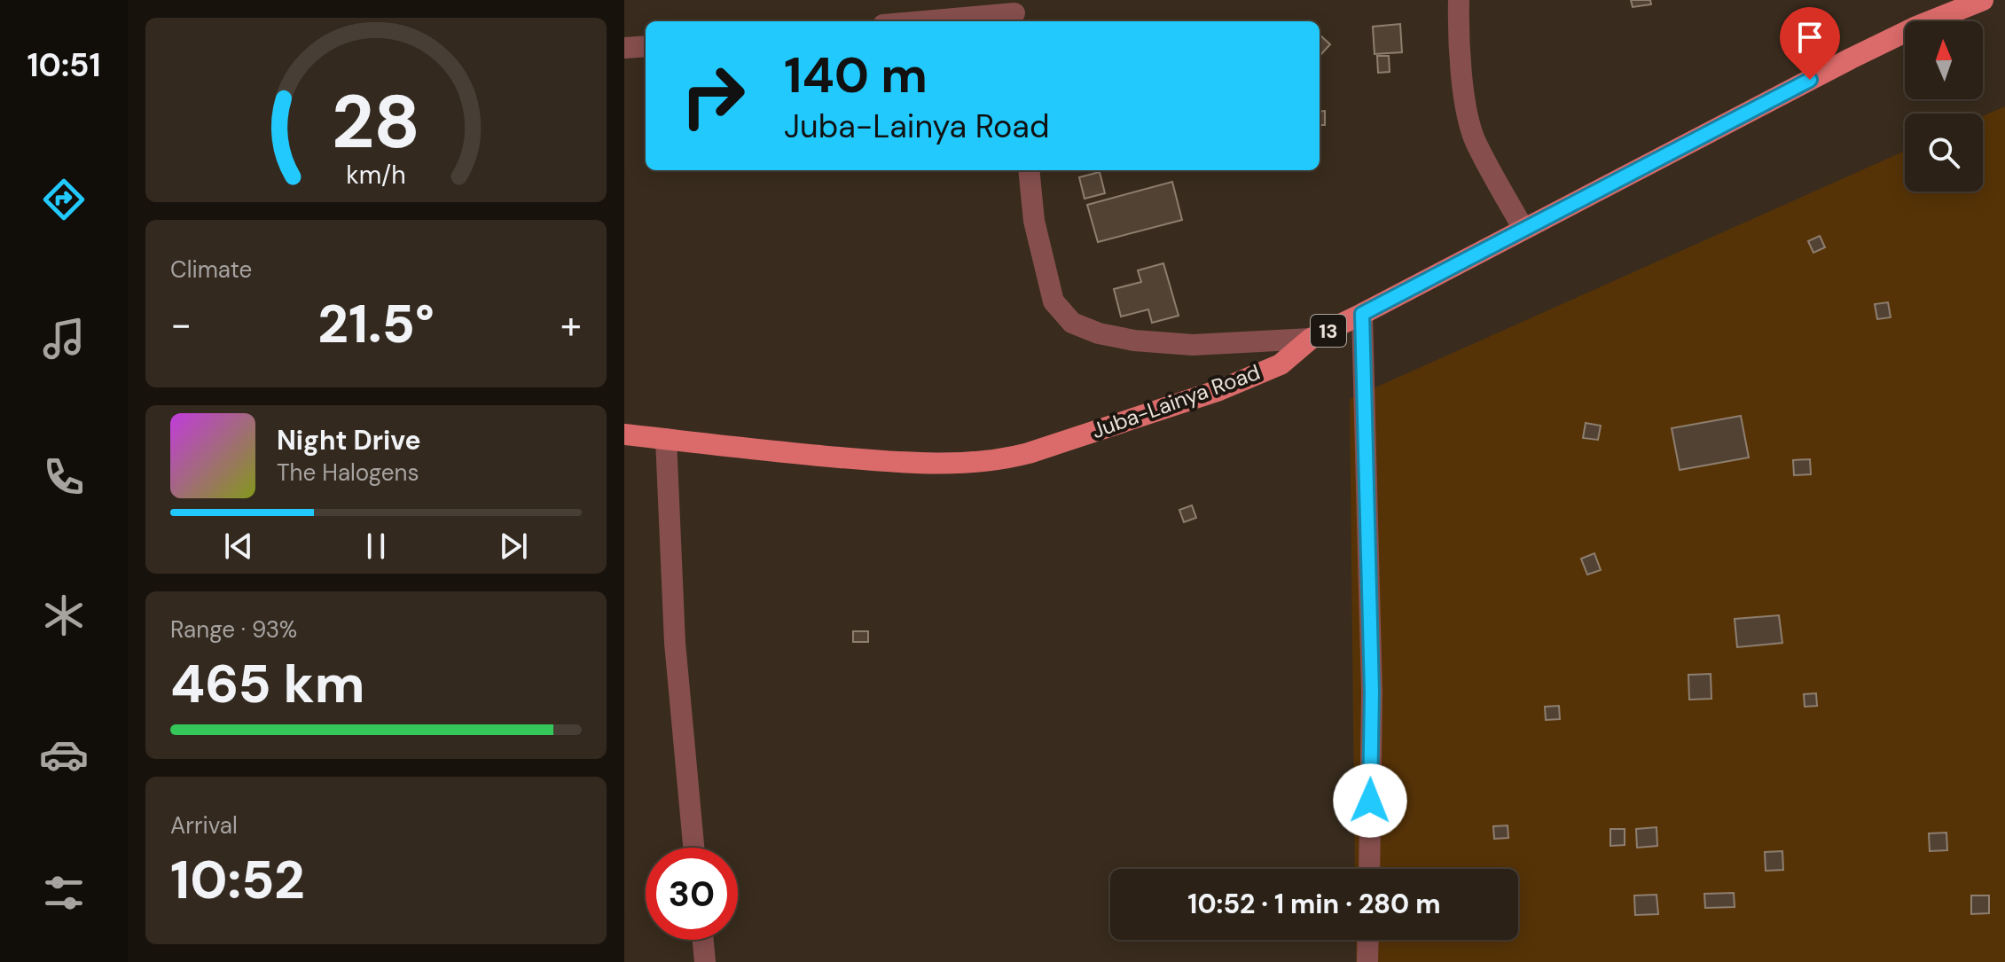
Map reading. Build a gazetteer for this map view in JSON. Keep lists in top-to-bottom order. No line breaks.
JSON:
{"streets":{"main road":["13","Juba-Lainya Road"]},"north":"top","page":{"tabs":"10:51","turn":["140 m","Juba-Lainya Road"],"tile":["Climate",["Range · 93%","465 km"],["Arrival","10:52"]],"heat":["−","21.5°","+"],"song":["Night Drive","The Halogens"],"limit":"30","trip":"10:52 · 1 min · 280 m","gauge":["28","km/h"]}}
